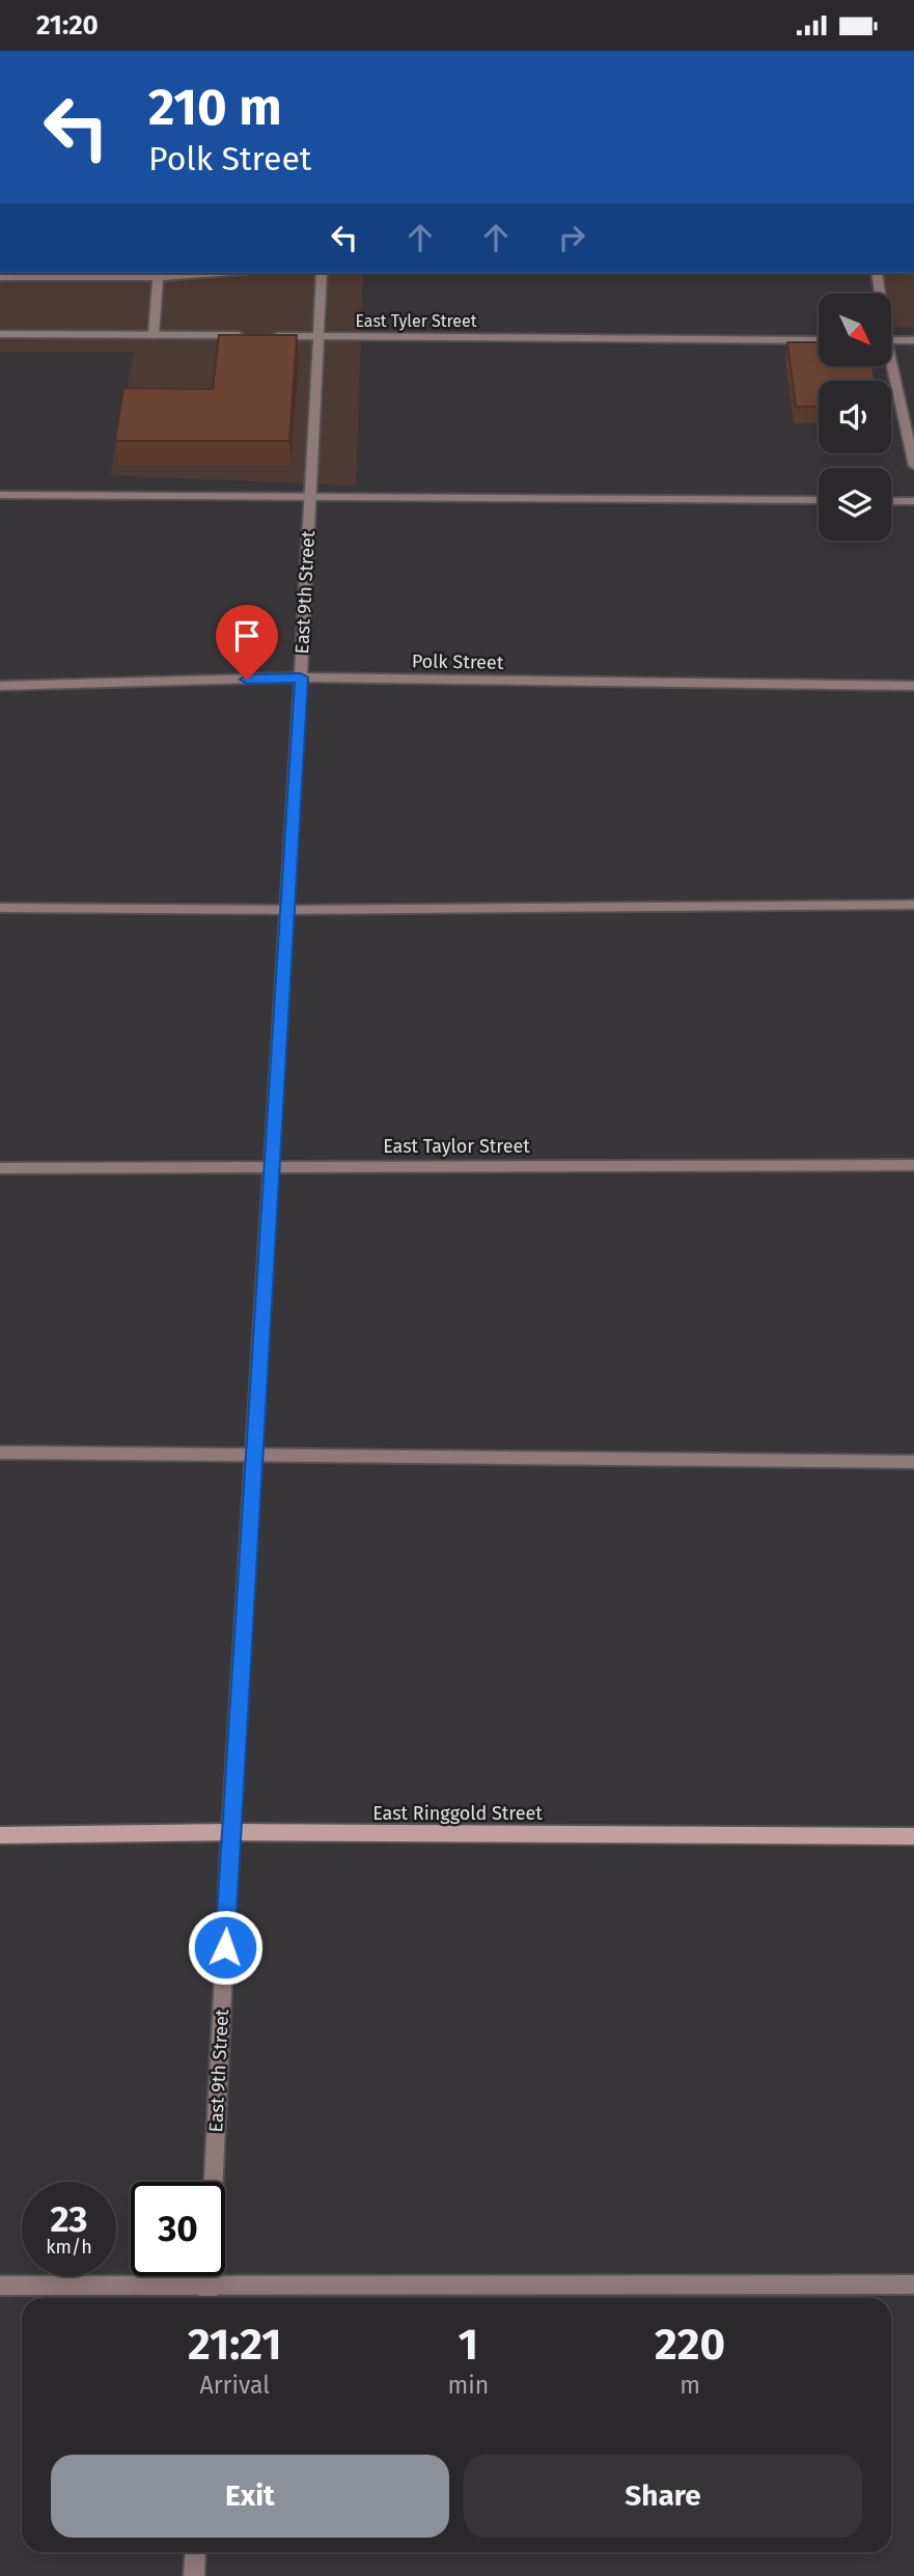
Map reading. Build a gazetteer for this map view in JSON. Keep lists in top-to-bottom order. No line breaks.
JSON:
{"streets":{"street":["East Tyler Street","East 9th Street","Polk Street","East Taylor Street","East Ringgold Street"]},"crossings":[["East Tyler Street","East 9th Street"],["East 9th Street","Polk Street"],["East 9th Street","East Taylor Street"],["East 9th Street","East Ringgold Street"]],"north":"bottom right","page":{"status":"21:20","turn":["210 m","Polk Street"],"speed":"23 km/h","limit":"30","eta":["21:21","Arrival","1","min","220","m"],"buttons":["Exit","Share"]}}
